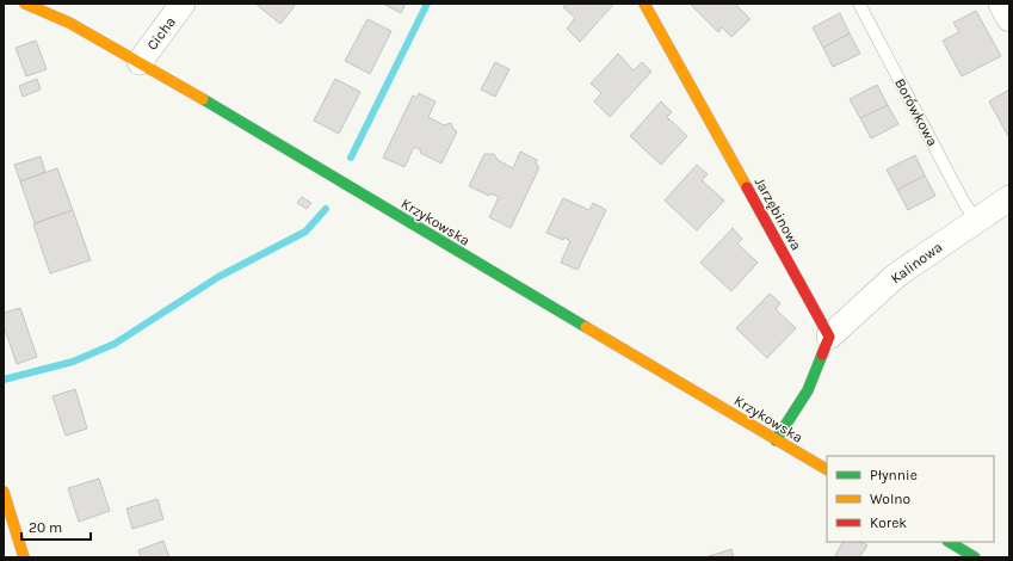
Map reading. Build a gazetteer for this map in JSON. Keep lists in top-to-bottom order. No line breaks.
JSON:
{"streets":{"street":["Cicha","Jarzębinowa","Krzykowska","Kalinowa"],"lane":["Borówkowa"]},"crossings":[["Cicha","Krzykowska"],["Borówkowa","Kalinowa"],["Jarzębinowa","Kalinowa"]],"legend":["Płynnie","Wolno","Korek"],"scale_bar":"20 m"}
